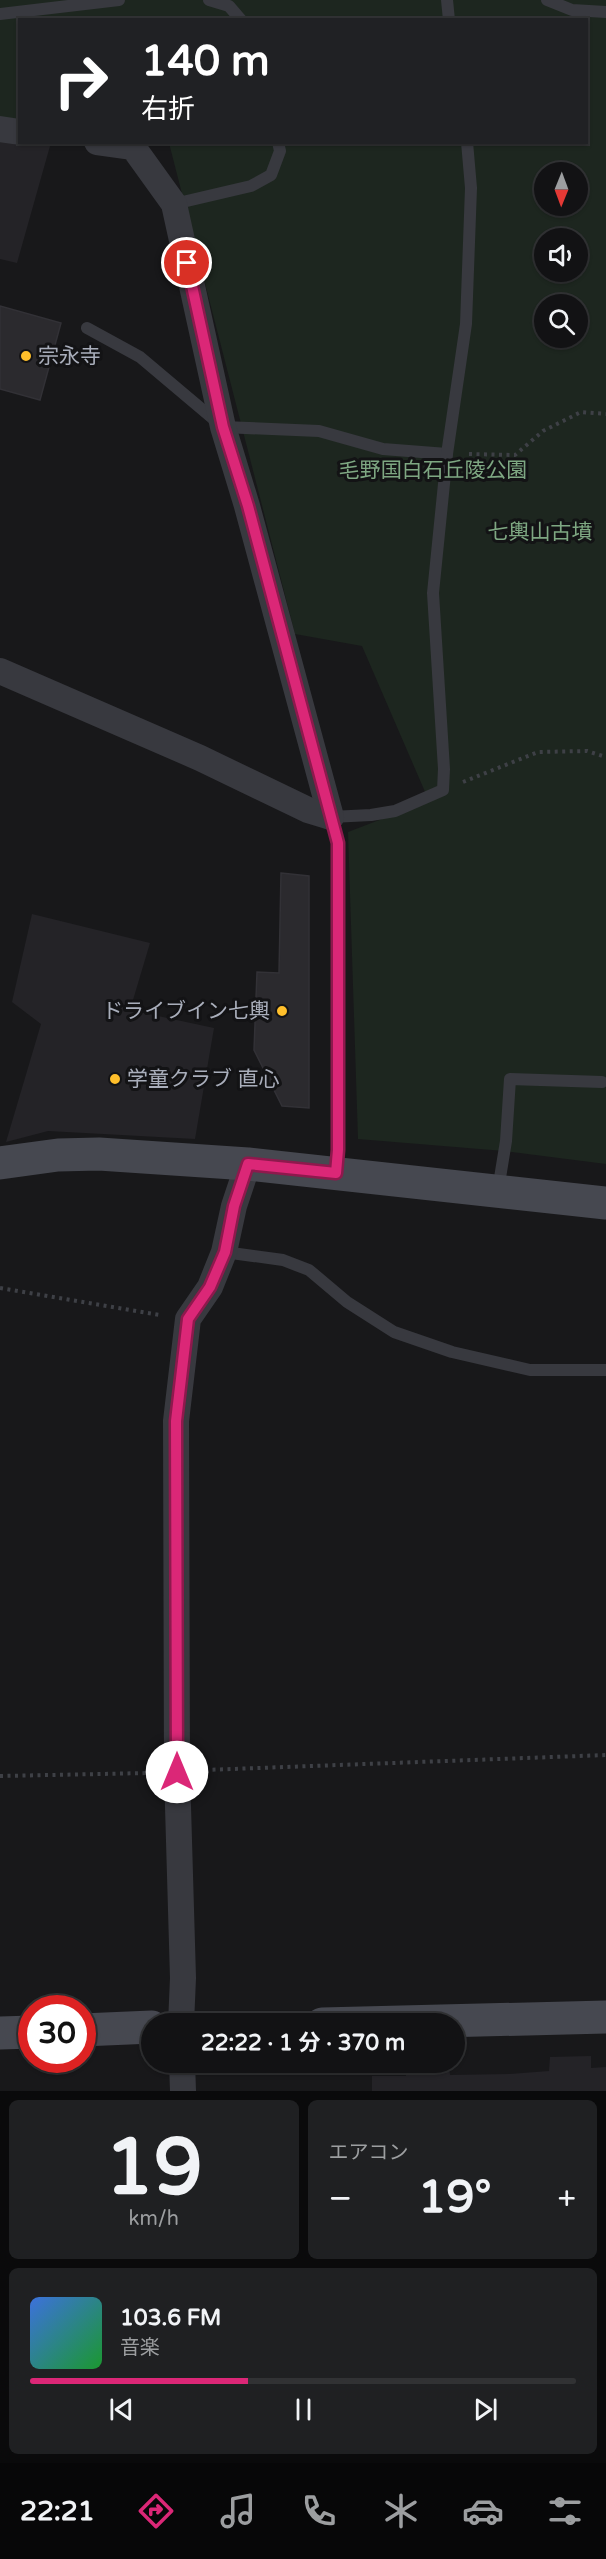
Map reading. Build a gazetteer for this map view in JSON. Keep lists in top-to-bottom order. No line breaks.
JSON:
{"parks":["毛野国白石丘陵公園","七輿山古墳"],"places":["宗永寺","ドライブイン七輿","学童クラブ 直心"],"north":"bottom","page":{"turn":["140 m","右折"],"limit":"30","trip":"22:22 · 1 分 · 370 m","tile":[["19","km/h"],"エアコン"],"heat":["−","19°","+"],"song":["103.6 FM","音楽"],"tabs":"22:21"}}
